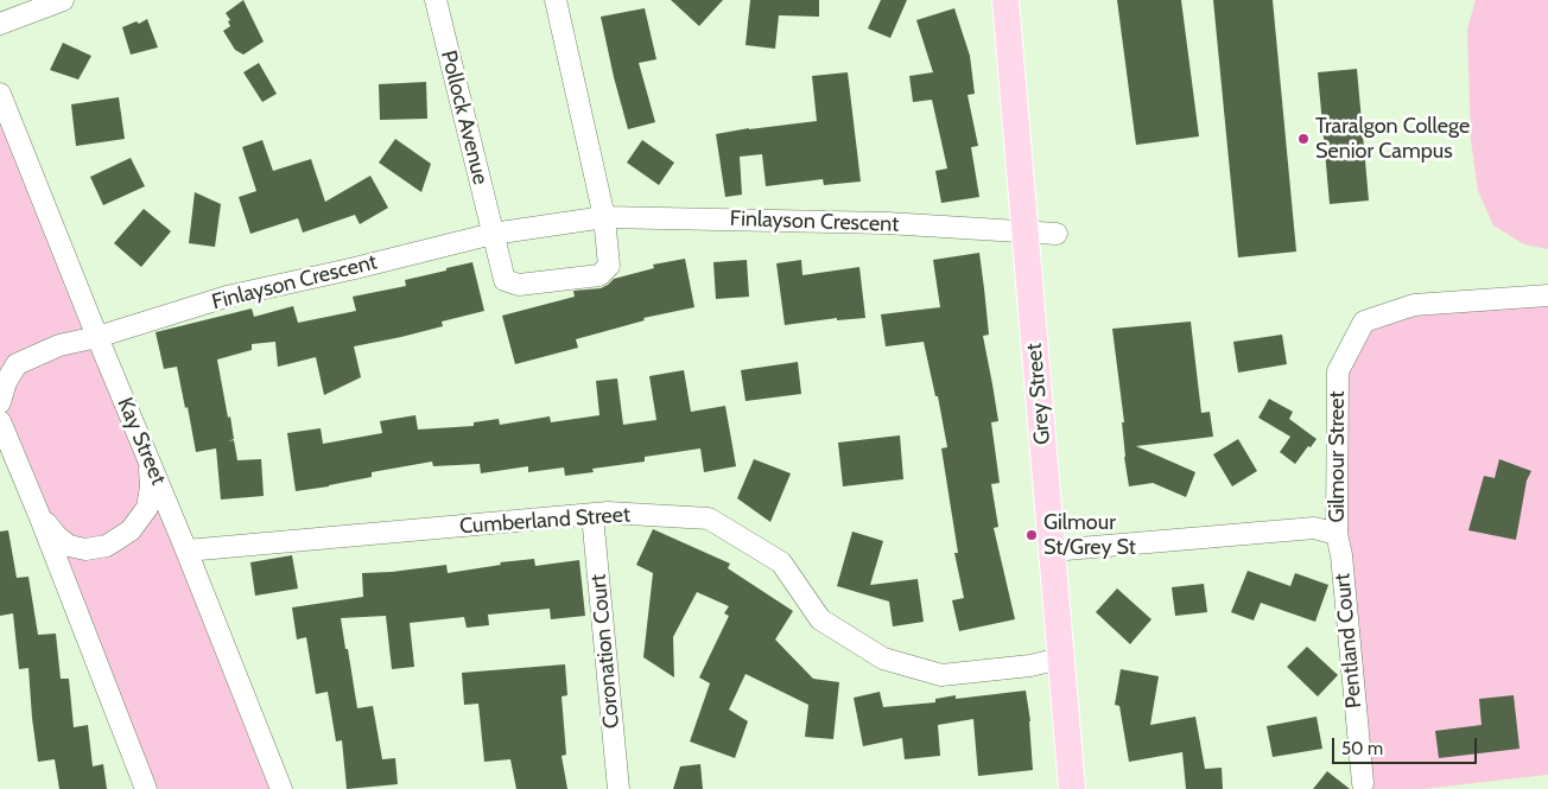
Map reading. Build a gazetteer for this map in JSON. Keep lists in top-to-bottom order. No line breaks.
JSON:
{"streets":{"main road":["Grey Street"],"street":["Pollock Avenue","Finlayson Crescent","Kay Street","Gilmour Street","Cumberland Street","Pentland Court","Coronation Court"]},"crossings":[["Pollock Avenue","Finlayson Crescent"],["Finlayson Crescent","Grey Street"],["Finlayson Crescent","Kay Street"],["Grey Street","Gilmour Street"],["Grey Street","Cumberland Street"],["Kay Street","Cumberland Street"],["Gilmour Street","Pentland Court"],["Cumberland Street","Coronation Court"]],"places":["Traralgon College Senior Campus","Gilmour St/Grey St"],"scale_bar":"50 m"}
